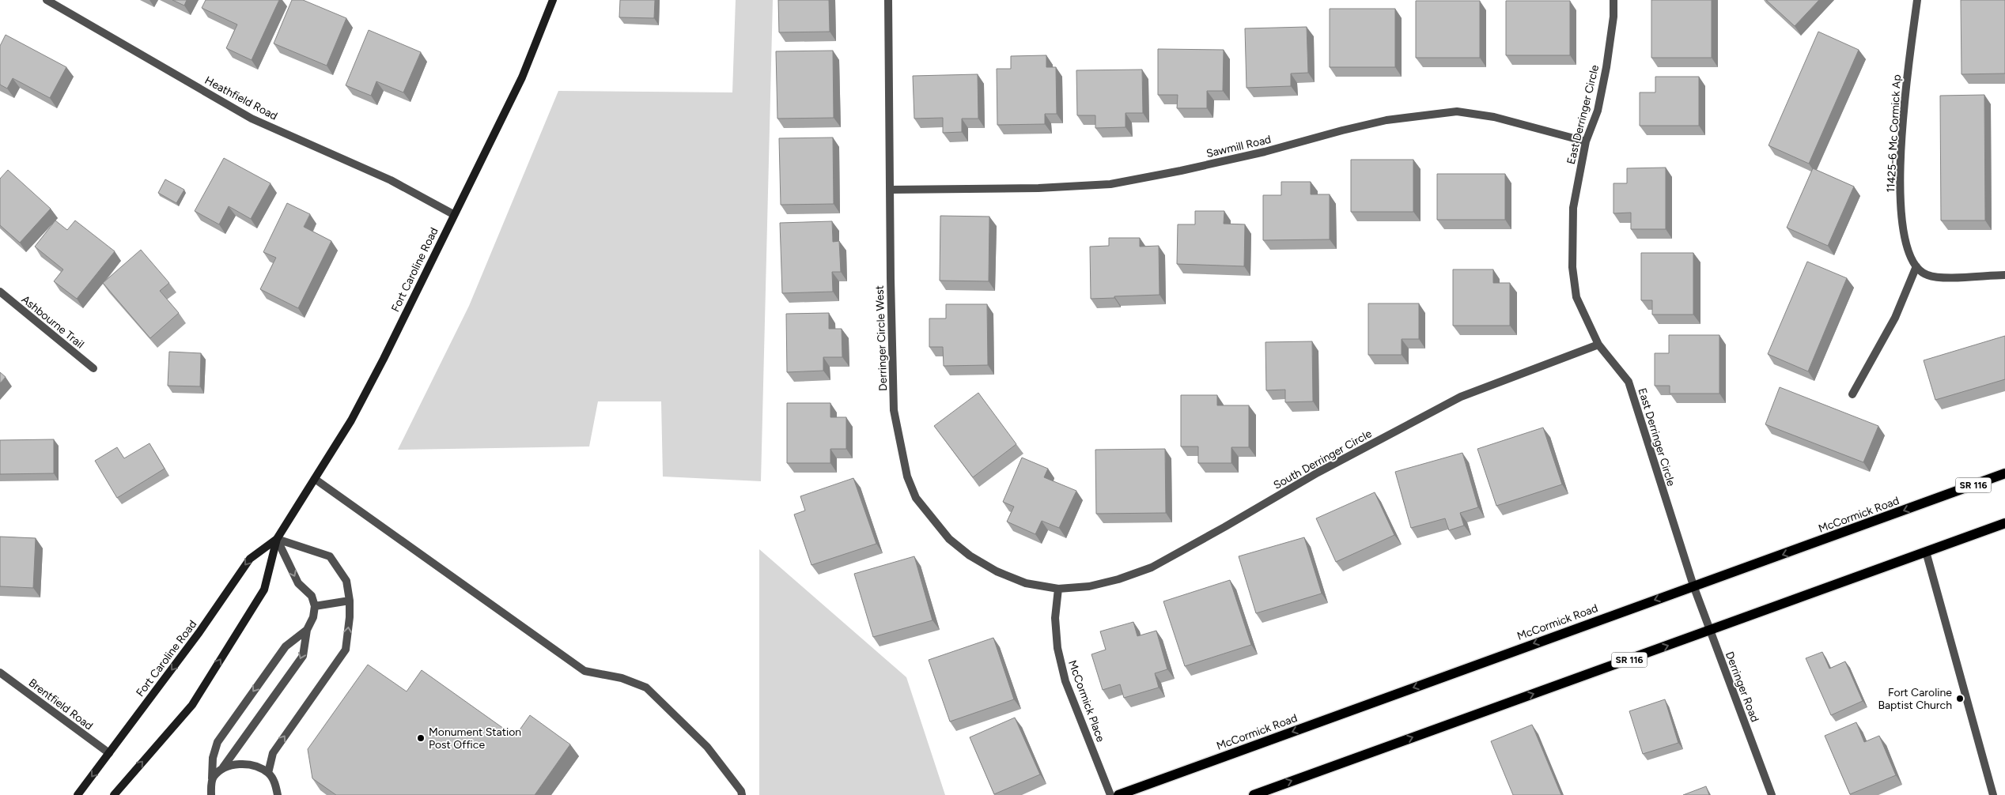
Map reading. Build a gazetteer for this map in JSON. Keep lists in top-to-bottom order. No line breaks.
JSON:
{"streets":{"main road":["SR 116","McCormick Road"],"street":["Heathfield Road","East Derringer Circle","11425-6 Mc Cormick Ap","Sawmill Road","Fort Caroline Road","Ashbourne Trail","Derringer Circle West","South Derringer Circle","Derringer Road","McCormick Place","Brentfield Road"]},"crossings":[["Heathfield Road","Fort Caroline Road"],["East Derringer Circle","Sawmill Road"],["East Derringer Circle","South Derringer Circle"],["East Derringer Circle","McCormick Road"],["East Derringer Circle","Derringer Road"],["Sawmill Road","Derringer Circle West"],["Fort Caroline Road","Brentfield Road"],["Derringer Circle West","South Derringer Circle"],["Derringer Circle West","McCormick Place"],["South Derringer Circle","McCormick Place"],["SR 116","Derringer Road"],["McCormick Road","Derringer Road"]],"places":["Fort Caroline Baptist Church","Monument Station Post Office"]}
